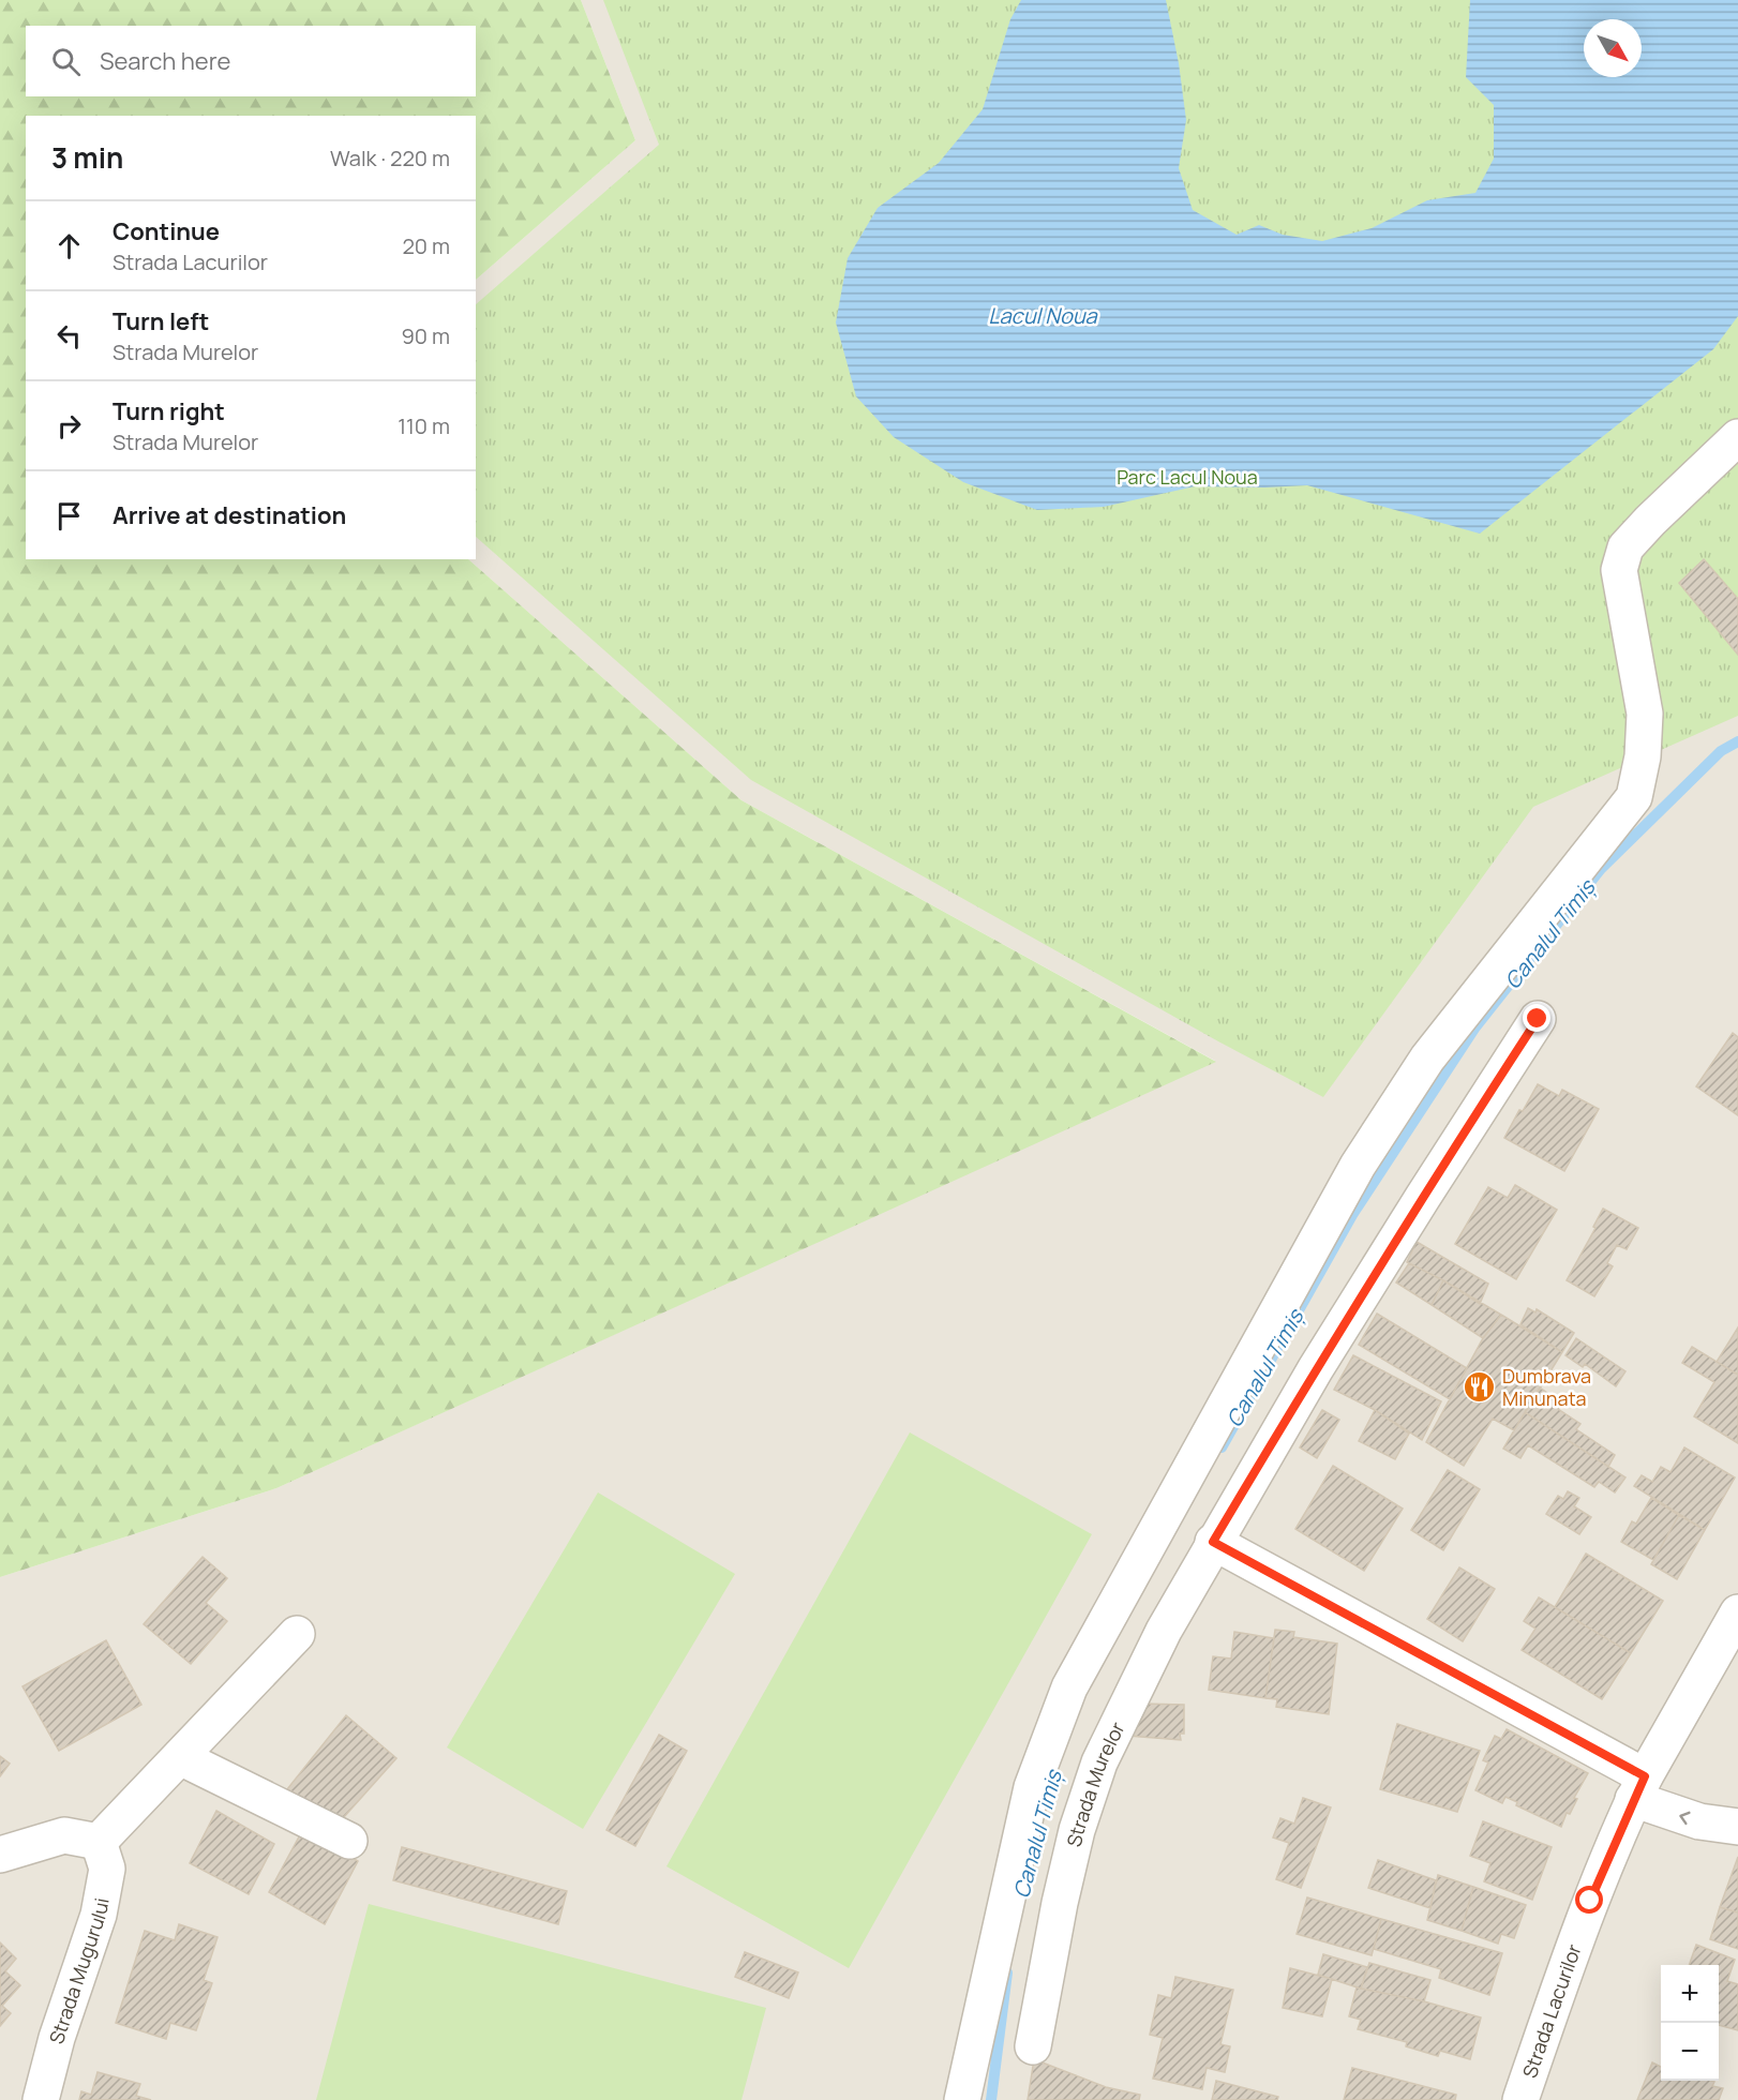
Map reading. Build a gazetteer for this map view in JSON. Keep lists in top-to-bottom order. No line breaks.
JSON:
{"streets":{"street":["Strada Murelor","Strada Mugurului","Strada Lacurilor"]},"water":["Lacul Noua","Canalul Timiș"],"parks":["Parc Lacul Noua"],"places":{"restaurant":["Dumbrava Minunata"]},"north":"bottom right","page":{"search":"Search here","heading":["3 min","Walk · 220 m"],"list":[["Continue","Strada Lacurilor","20 m"],["Turn left","Strada Murelor","90 m"],["Turn right","Strada Murelor","110 m"],"Arrive at destination"],"map_buttons":["+","−"]}}
